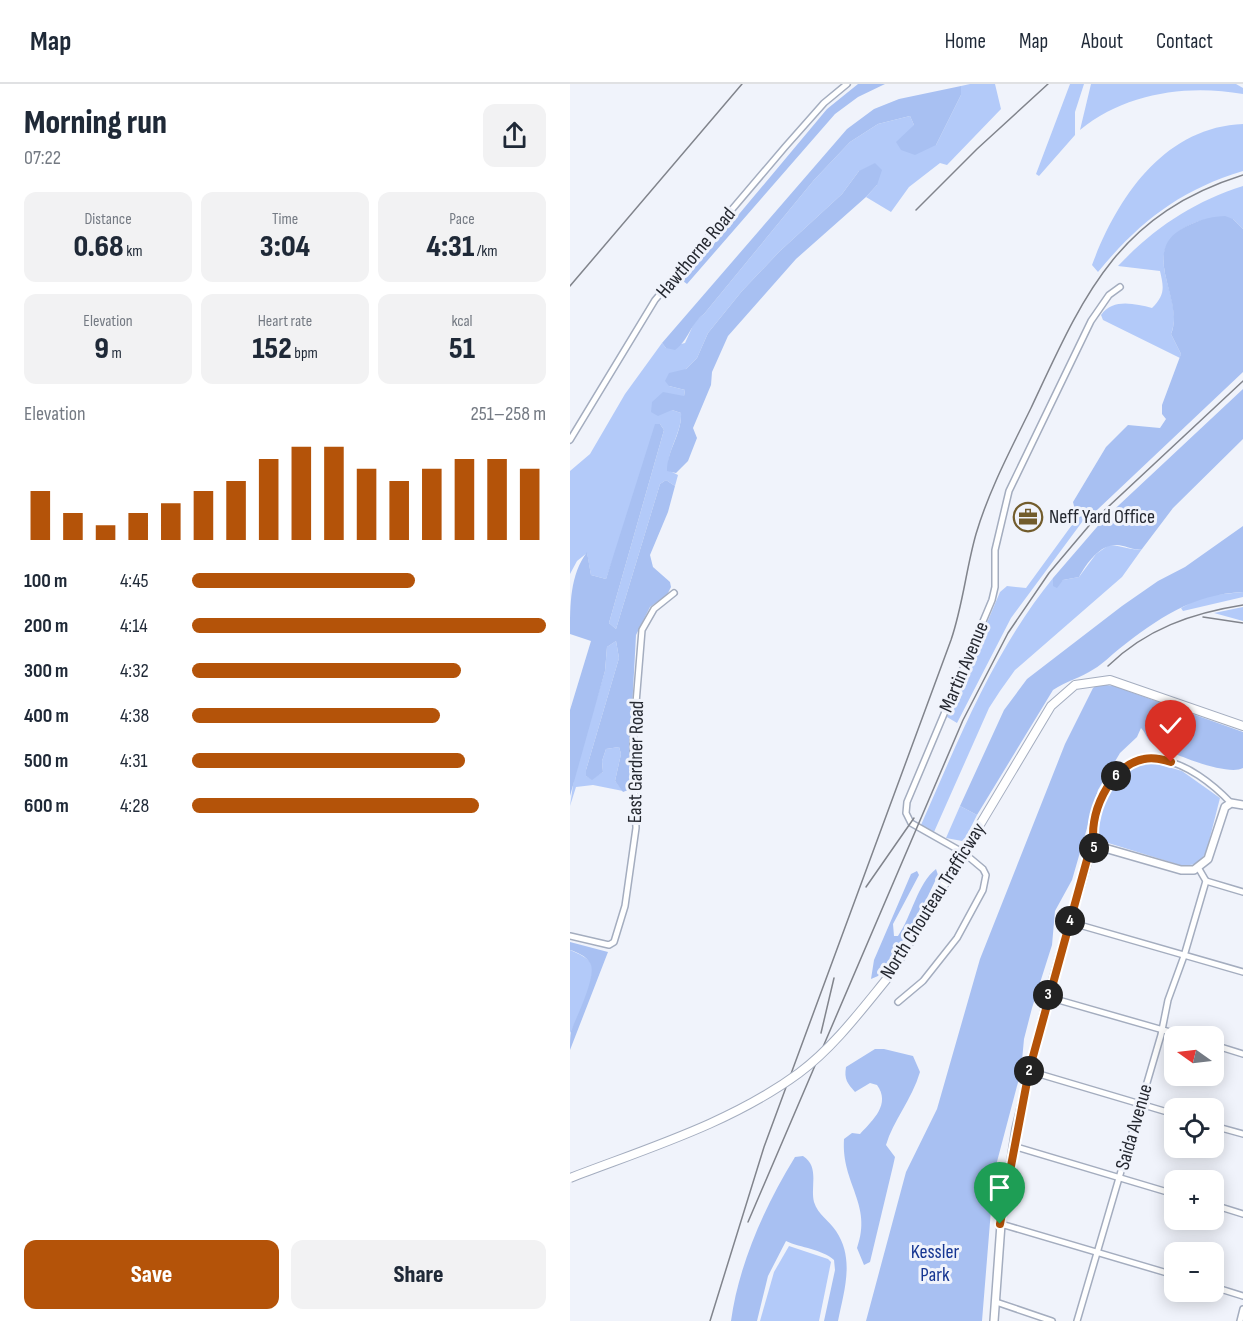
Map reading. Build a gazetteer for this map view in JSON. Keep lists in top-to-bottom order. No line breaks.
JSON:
{"streets":{"main road":["North Chouteau Trafficway"],"street":["Hawthorne Road","Martin Avenue","East Gardner Road","Saida Avenue"]},"crossings":[["Martin Avenue","North Chouteau Trafficway"]],"parks":["Kessler Park"],"places":{"office":["Neff Yard Office"]},"north":"left","page":{"header":"Map","nav":["Home","Map","About","Contact"],"heading":["Morning run","07:22"],"stats":[["Distance","0.68 km"],["Time","3:04"],["Pace","4:31 /km"],["Elevation","9 m"],["Heart rate","152 bpm"],["kcal","51"]],"chart":["Elevation","251–258 m"],"list":[{"name":"100 m","note":"4:45"},{"name":"200 m","note":"4:14"},{"name":"300 m","note":"4:32"},{"name":"400 m","note":"4:38"},{"name":"500 m","note":"4:31"},{"name":"600 m","note":"4:28"}],"pins":["6","5","4","3","2"],"map_buttons":["+","−"],"buttons":["Save","Share"]}}
